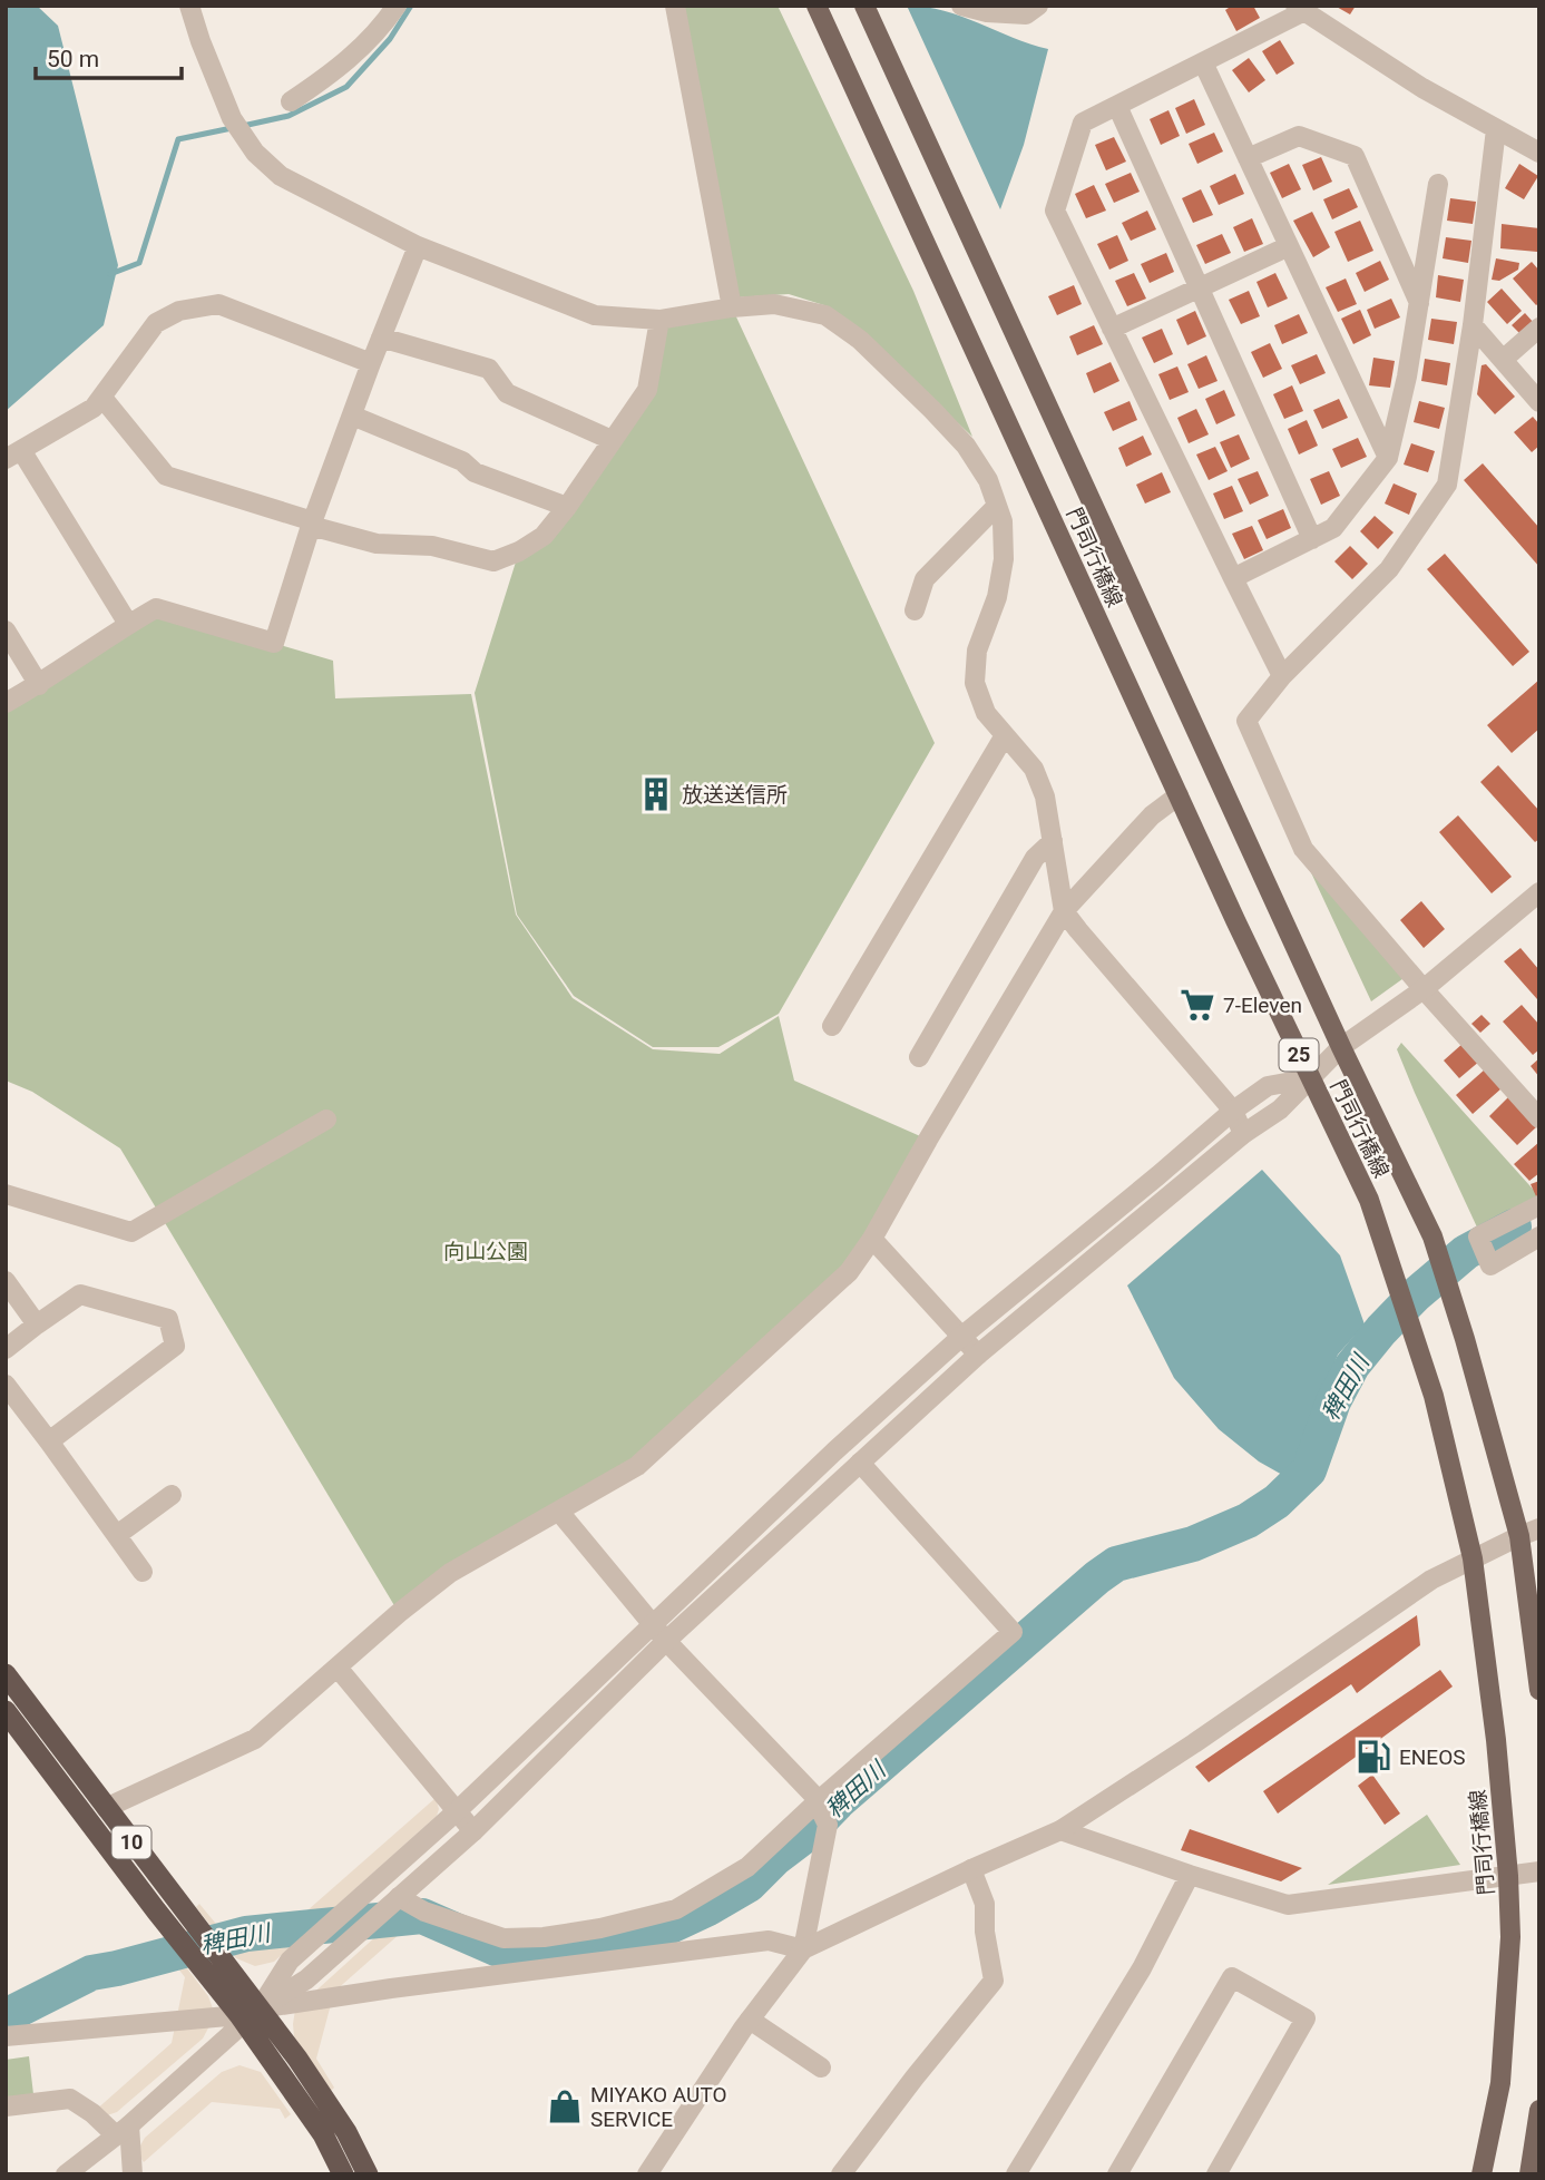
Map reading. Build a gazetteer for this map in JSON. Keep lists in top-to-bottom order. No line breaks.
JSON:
{"streets":{"highway":["10"],"main road":["門司行橋線","25"]},"water":["稗田川"],"parks":["向山公園"],"places":{"building":["放送送信所"],"supermarket":["7-Eleven"],"fuel station":["ENEOS"],"shop":["MIYAKO AUTO SERVICE"]},"scale_bar":"50 m"}
